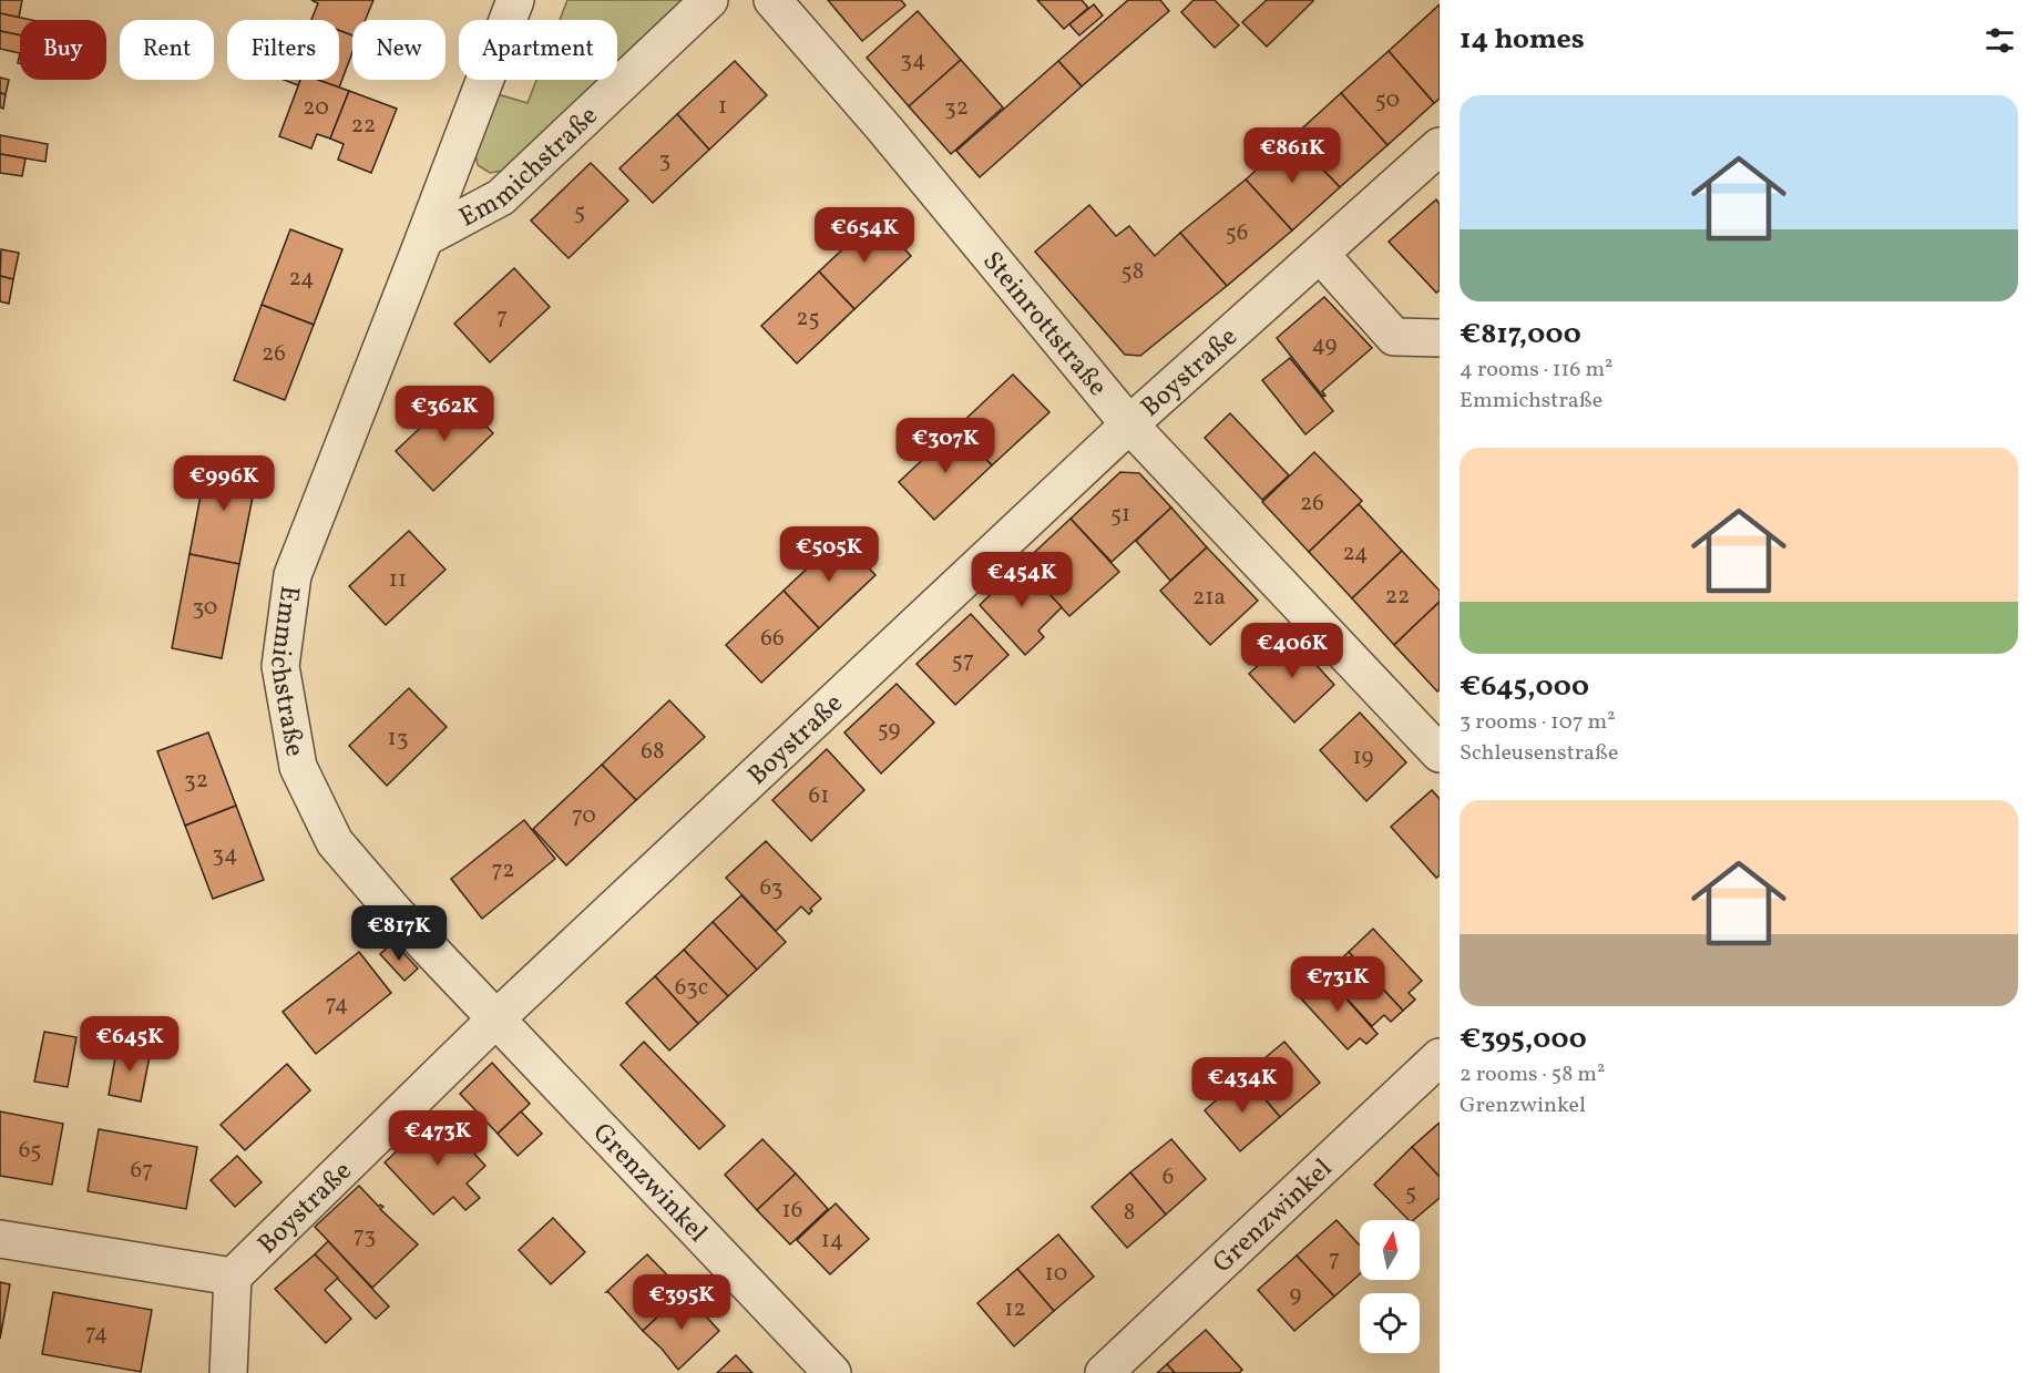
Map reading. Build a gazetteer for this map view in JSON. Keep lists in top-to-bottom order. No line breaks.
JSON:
{"streets":{"street":["Emmichstraße","Steinrottstraße","Boystraße","Grenzwinkel"]},"crossings":[["Emmichstraße","Boystraße"],["Emmichstraße","Grenzwinkel"],["Steinrottstraße","Boystraße"],["Boystraße","Grenzwinkel"]],"house_numbers":["34","50","1","20","32","22","3","5","56","58","24","7","25","49","26","26","51","24","11","22","21a","30","66","57","59","13","68","19","32","61","70","34","72","63","63c","74","65","67","6","5","16","8","73","14","7","10","9","12","74"],"north":"top","page":{"heading":"14 homes","chip":["Buy","Rent","Filters","New","Apartment"],"list":[{"name":"€817,000","note":"4 rooms · 116 m² · Emmichstraße"},{"name":"€645,000","note":"3 rooms · 107 m² · Schleusenstraße"},{"name":"€395,000","note":"2 rooms · 58 m² · Grenzwinkel"}],"price":["€861K","€654K","€362K","€307K","€996K","€505K","€454K","€406K","€817K","€731K","€645K","€434K","€473K","€395K"]}}
